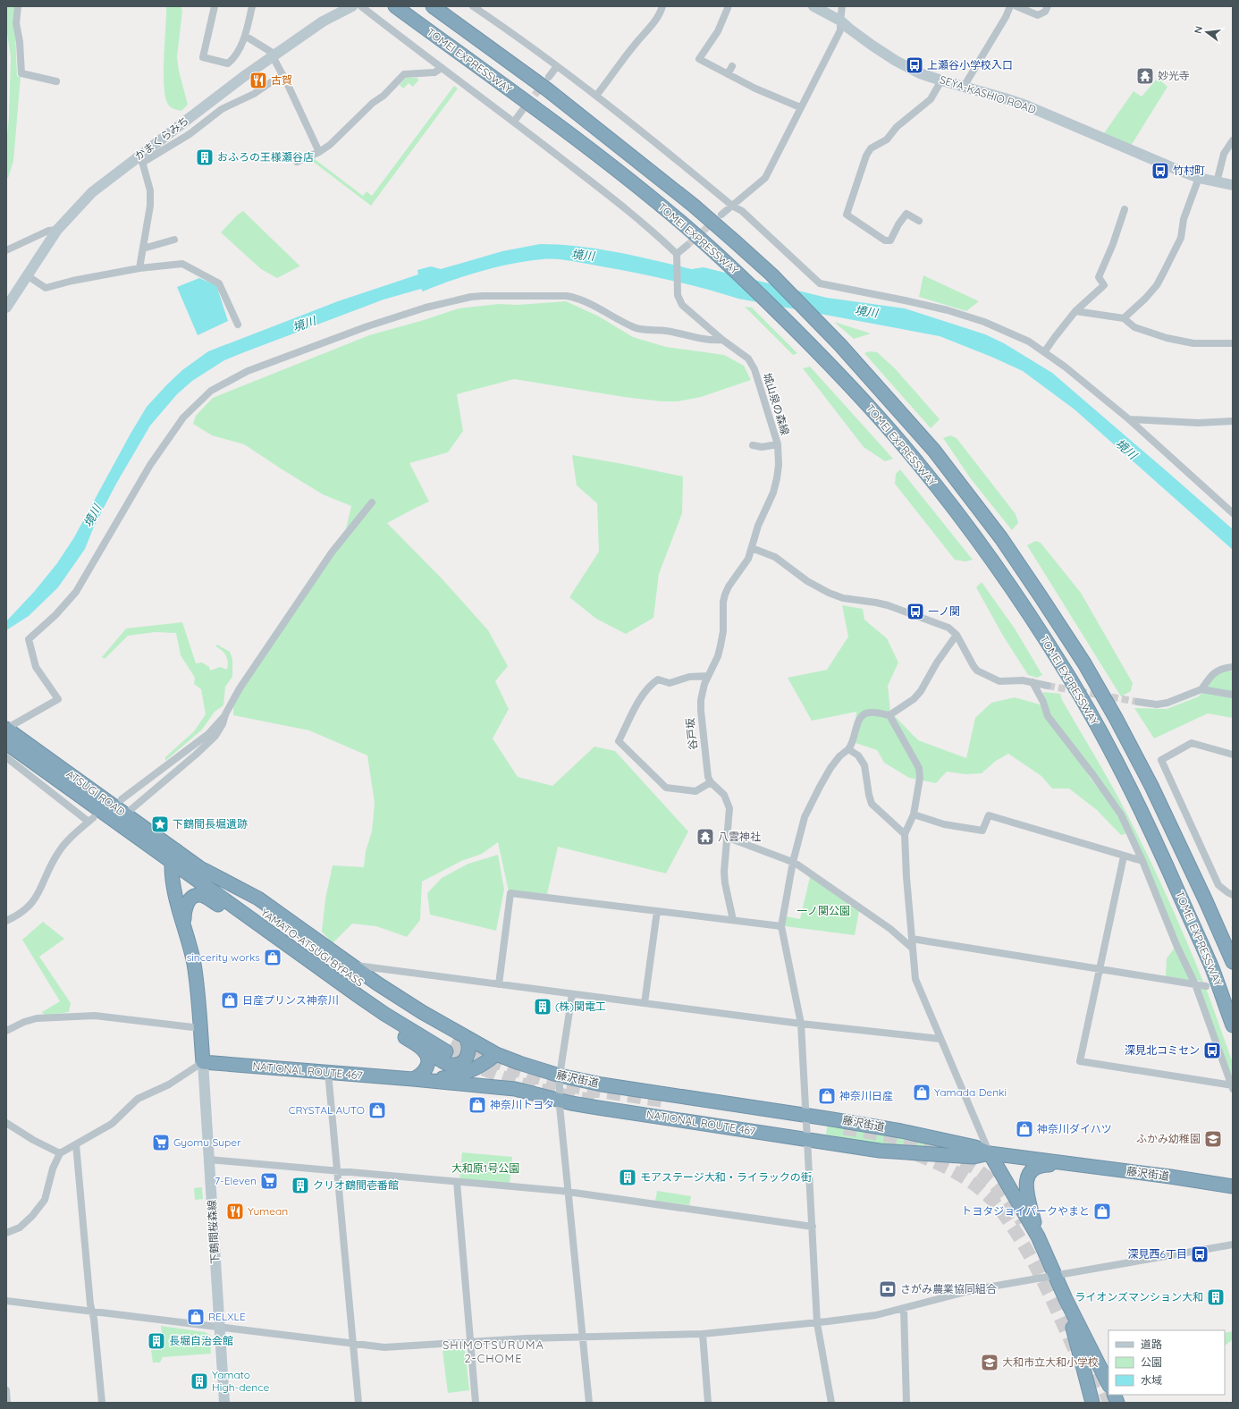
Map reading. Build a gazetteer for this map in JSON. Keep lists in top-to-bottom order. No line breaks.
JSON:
{"streets":{"highway":["TOMEI EXPRESSWAY","ATSUGI ROAD","YAMATO-ATSUGI BYPASS","NATIONAL ROUTE 467","藤沢街道"],"main road":["SEYA-KASHIO ROAD","かまくらみち","下鶴間桜森線"],"street":["城山泉の森線","谷戸坂"]},"crossings":[["城山泉の森線","谷戸坂"],["ATSUGI ROAD","YAMATO-ATSUGI BYPASS"],["YAMATO-ATSUGI BYPASS","藤沢街道"],["NATIONAL ROUTE 467","藤沢街道"],["NATIONAL ROUTE 467","下鶴間桜森線"]],"districts":["SHIMOTSURUMA 2-CHOME"],"water":["境川"],"parks":["一ノ関公園","大和原1号公園"],"places":{"bus stop":["上瀬谷小学校入口","竹村町","一ノ関","深見北コミセン","深見西6丁目"],"temple":["妙光寺","八雲神社"],"restaurant":["古賀","Yumean"],"building":["おふろの王様瀬谷店","(株)関電工","モアステージ大和・ライラックの街","クリオ鶴間壱番館","ライオンズマンション大和","長堀自治会館","Yamato High-dence"],"place":["下鶴間長堀遺跡"],"shop":["sincerity works","日産プリンス神奈川","Yamada Denki","神奈川日産","神奈川トヨタ","CRYSTAL AUTO","神奈川ダイハツ","トヨタジョイパークやまと","RELXLE"],"school or university":["ふかみ幼稚園","大和市立大和小学校"],"supermarket":["Gyomu Super","7-Eleven"],"bank":["さがみ農業協同組合"]},"legend":["道路","公園","水域"],"north":"left"}
